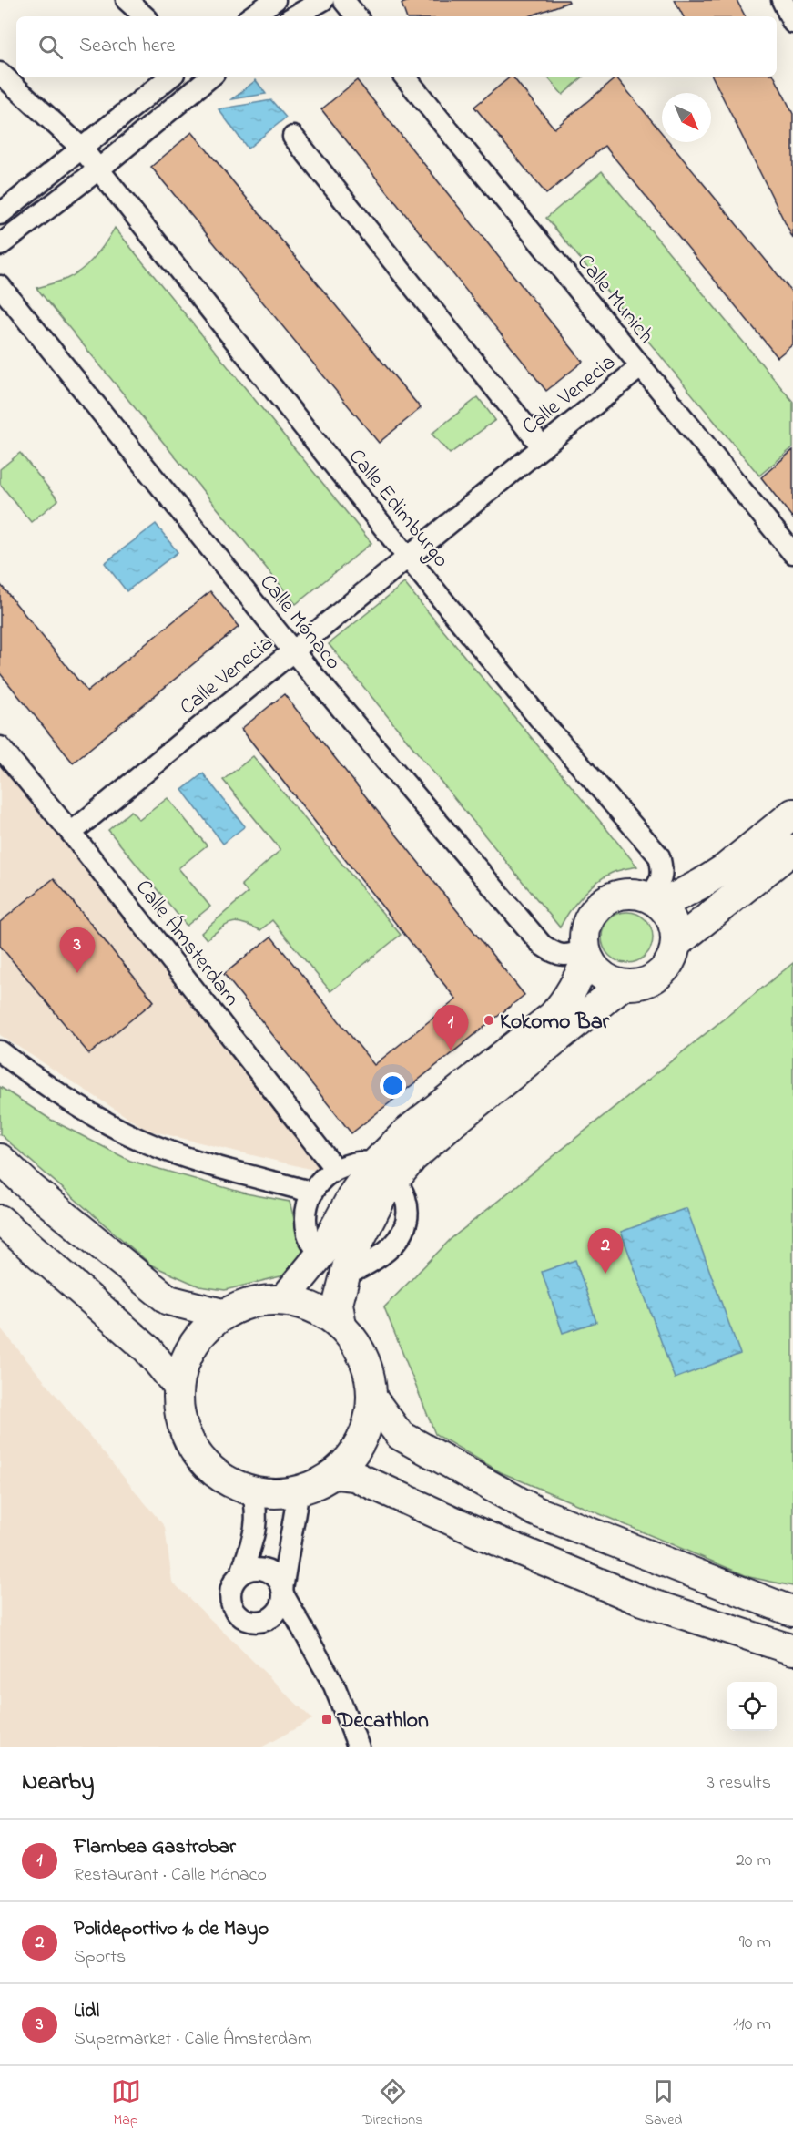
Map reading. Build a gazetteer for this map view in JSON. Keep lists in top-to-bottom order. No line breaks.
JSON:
{"streets":{"street":["Calle Munich","Calle Venecia","Calle Edimburgo","Calle Mónaco","Calle Ámsterdam"]},"crossings":[["Calle Munich","Calle Venecia"],["Calle Venecia","Calle Edimburgo"],["Calle Venecia","Calle Mónaco"],["Calle Venecia","Calle Ámsterdam"],["Calle Edimburgo","Calle Mónaco"]],"places":{"other":["Kokomo Bar"],"transit":["Decathlon"]},"north":"bottom right","page":{"search":"Search here","pins":["3","1","2"],"heading":["Nearby","3 results"],"list":[{"mark":"1","name":"Flambea Gastrobar","note":"Restaurant · Calle Mónaco","value":"20 m"},{"mark":"2","name":"Polideportivo 1º de Mayo","note":"Sports","value":"90 m"},{"mark":"3","name":"Lidl","note":"Supermarket · Calle Ámsterdam","value":"110 m"}],"nav":["Map","Directions","Saved"]}}
